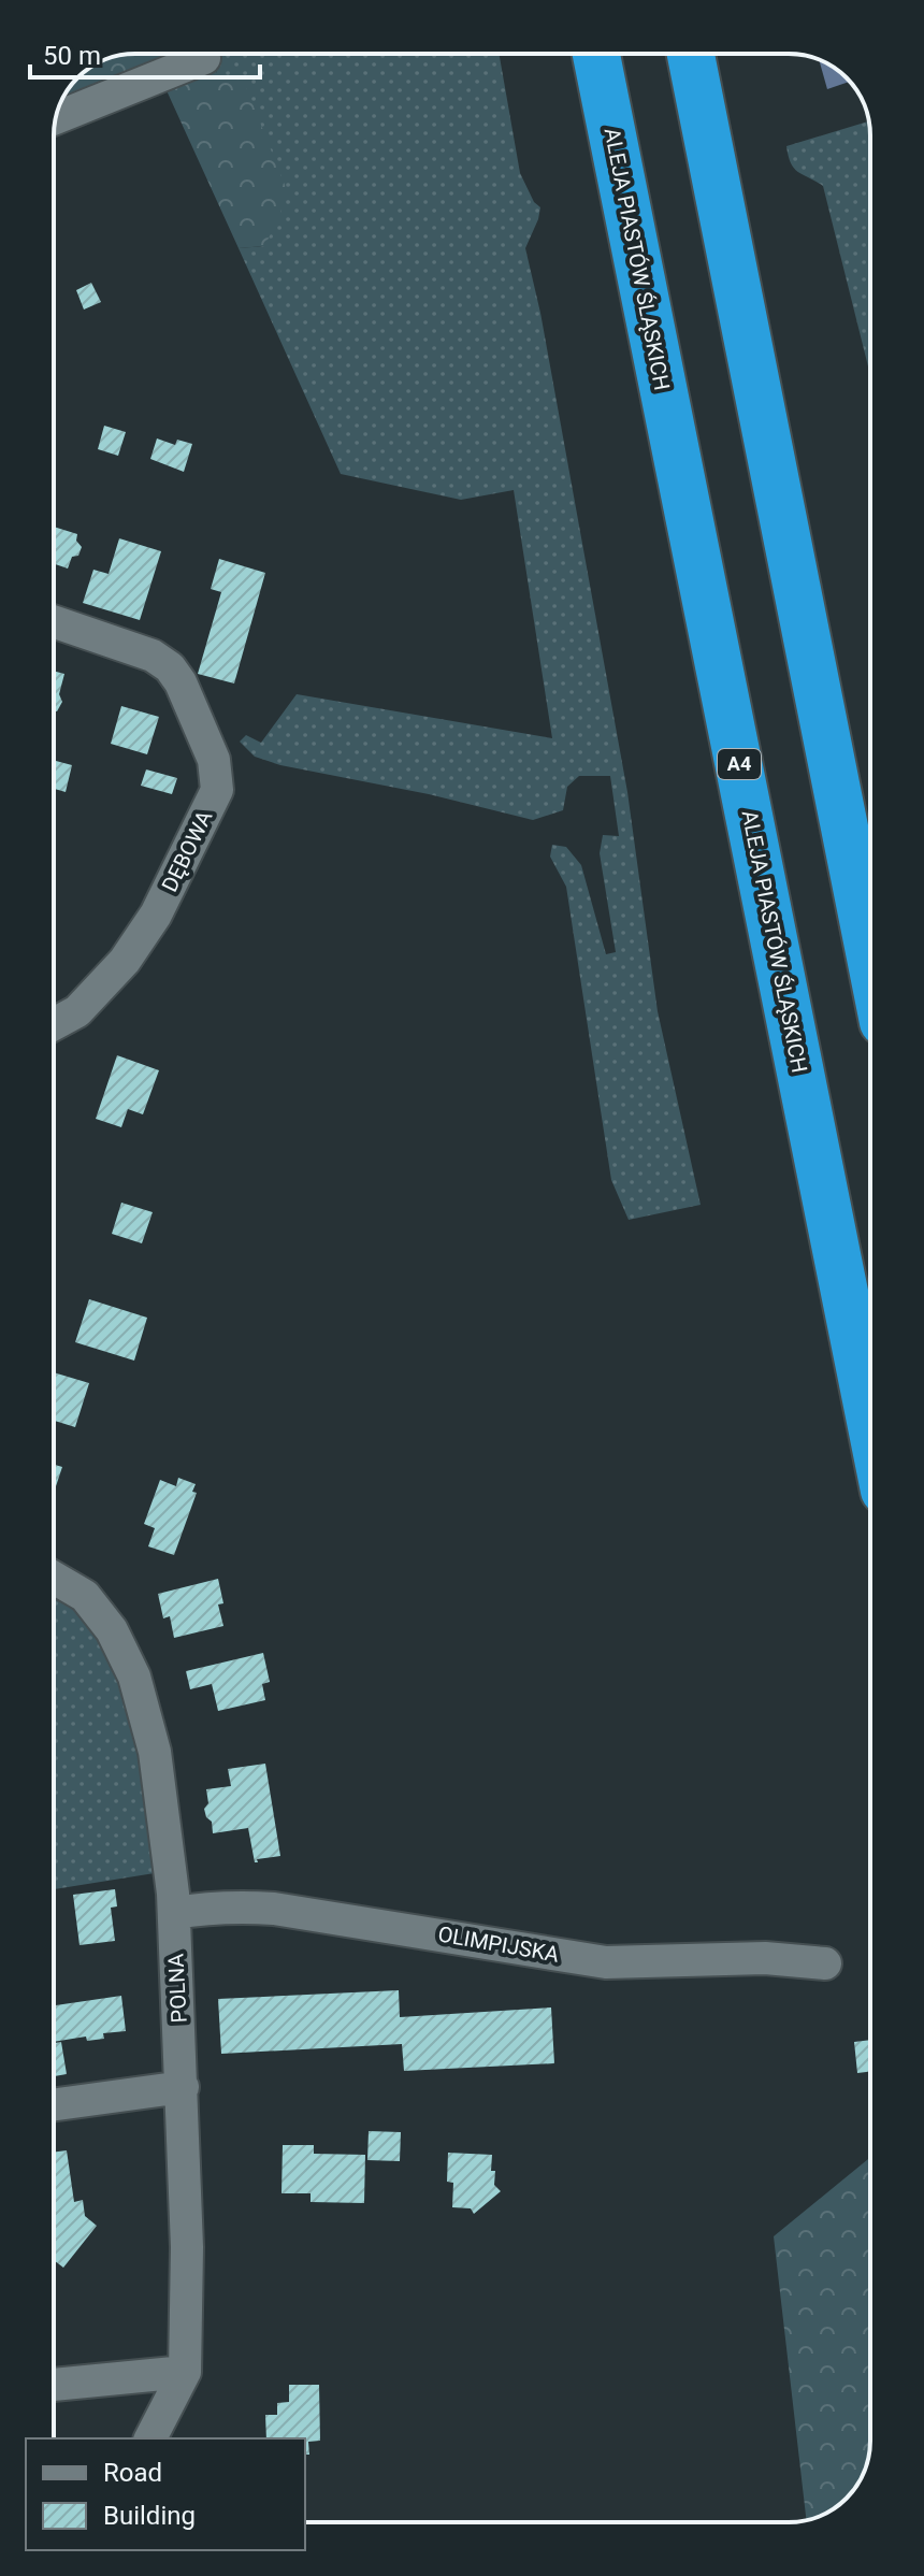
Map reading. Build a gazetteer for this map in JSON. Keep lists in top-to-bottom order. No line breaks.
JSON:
{"streets":{"highway":["ALEJA PIASTÓW ŚLĄSKICH","A4"],"street":["DĘBOWA","OLIMPIJSKA","POLNA"]},"crossings":[["OLIMPIJSKA","POLNA"]],"legend":["Road","Building"],"scale_bar":"50 m"}
